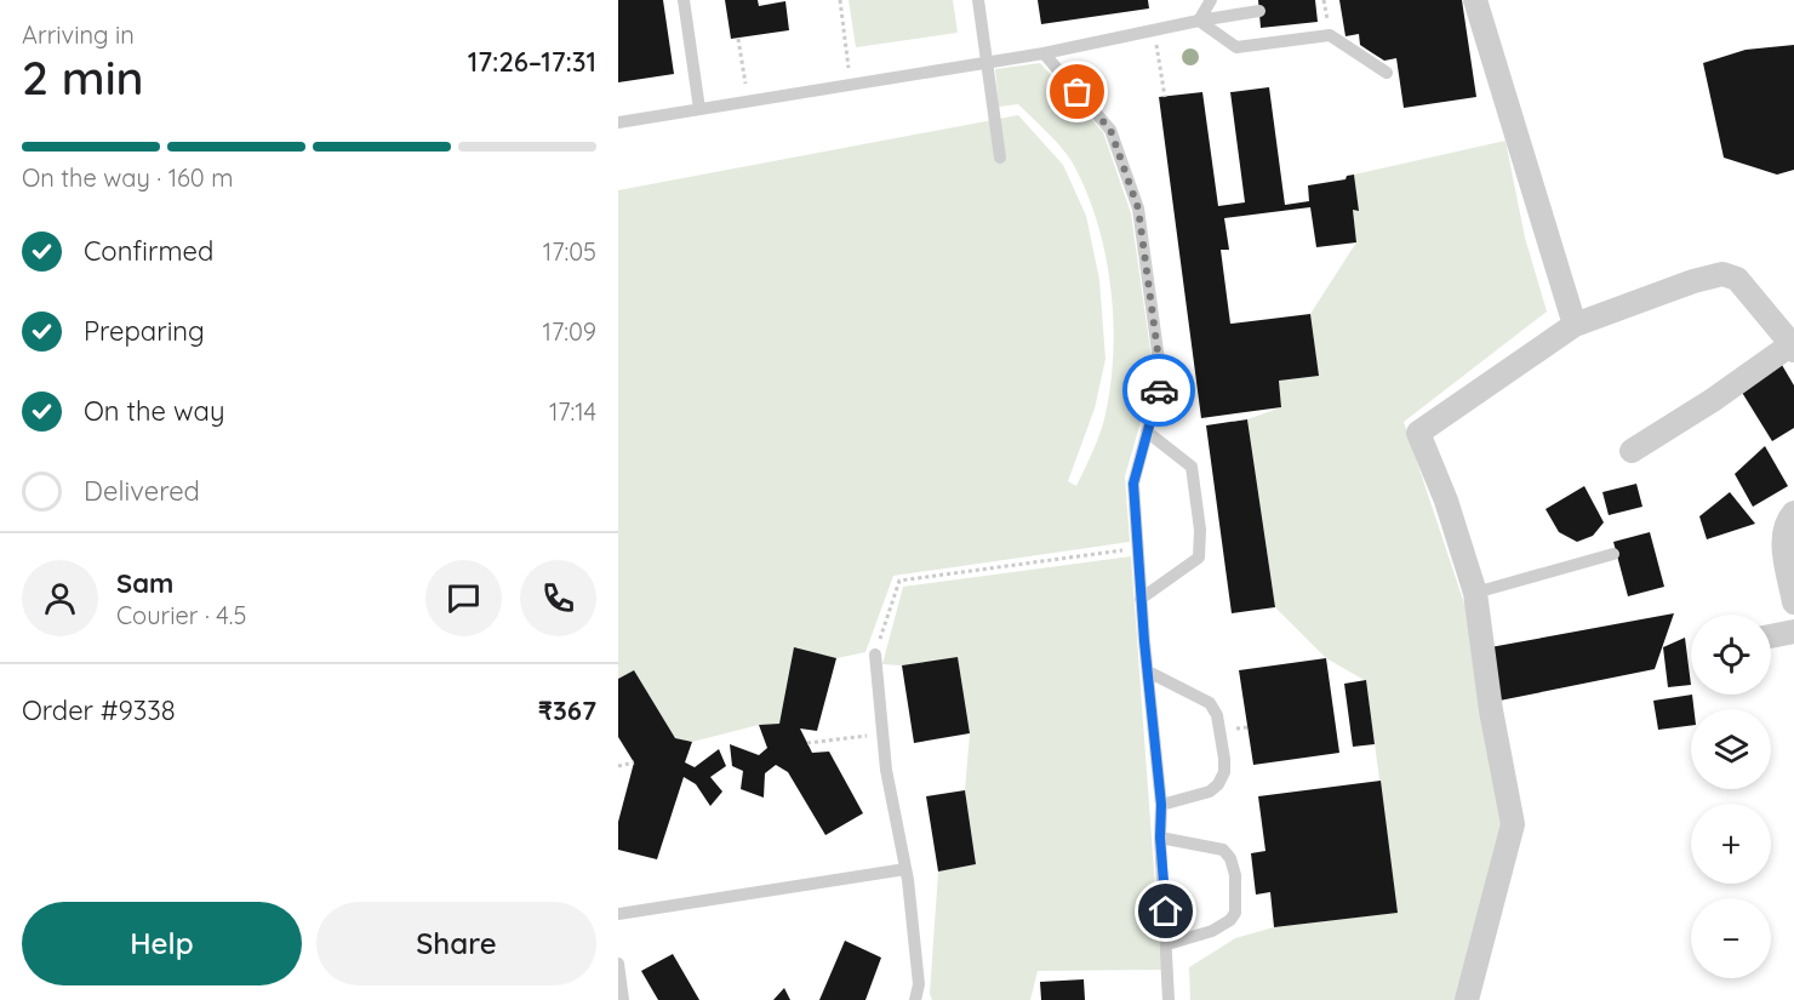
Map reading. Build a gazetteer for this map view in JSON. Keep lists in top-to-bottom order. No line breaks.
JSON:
{"page":{"heading":["2 min","Arriving in","17:26–17:31"],"panel":["Sam","Courier · 4.5","Order #9338","₹367"],"bar":"On the way · 160 m","list":[["Confirmed","17:05"],["Preparing","17:09"],["On the way","17:14"],"Delivered"],"map_buttons":["+","−"],"buttons":["Help","Share"]}}
